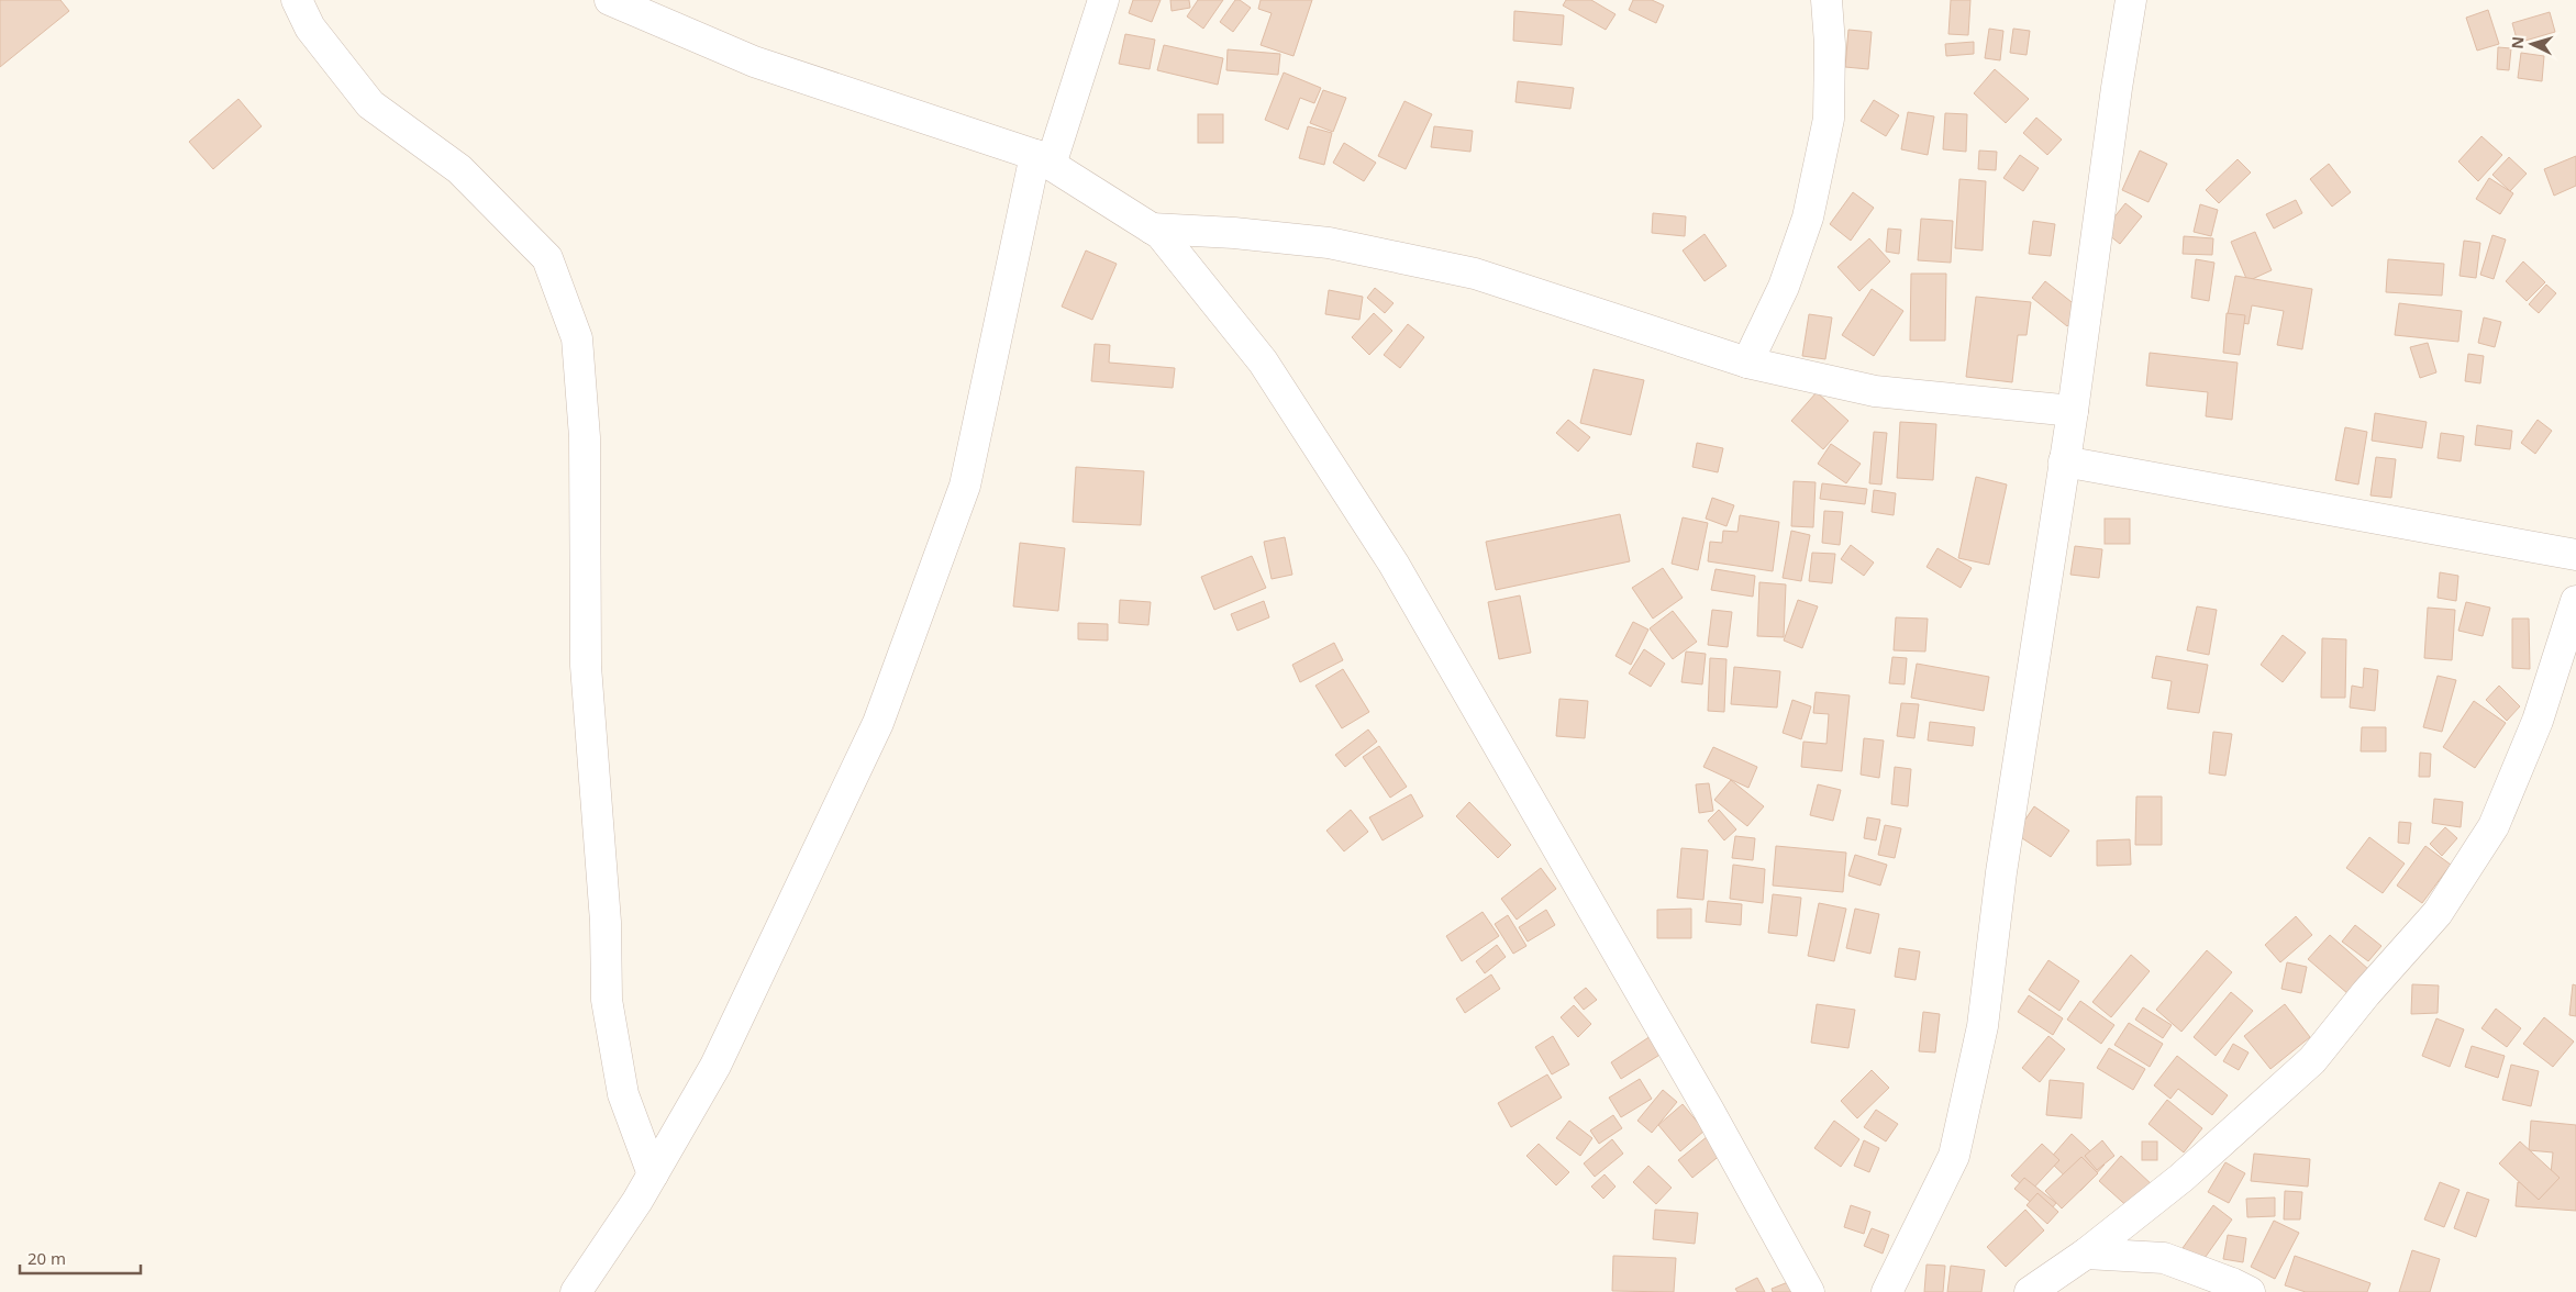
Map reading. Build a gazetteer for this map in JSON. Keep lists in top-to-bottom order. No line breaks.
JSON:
{"scale_bar":"20 m","north":"left"}
